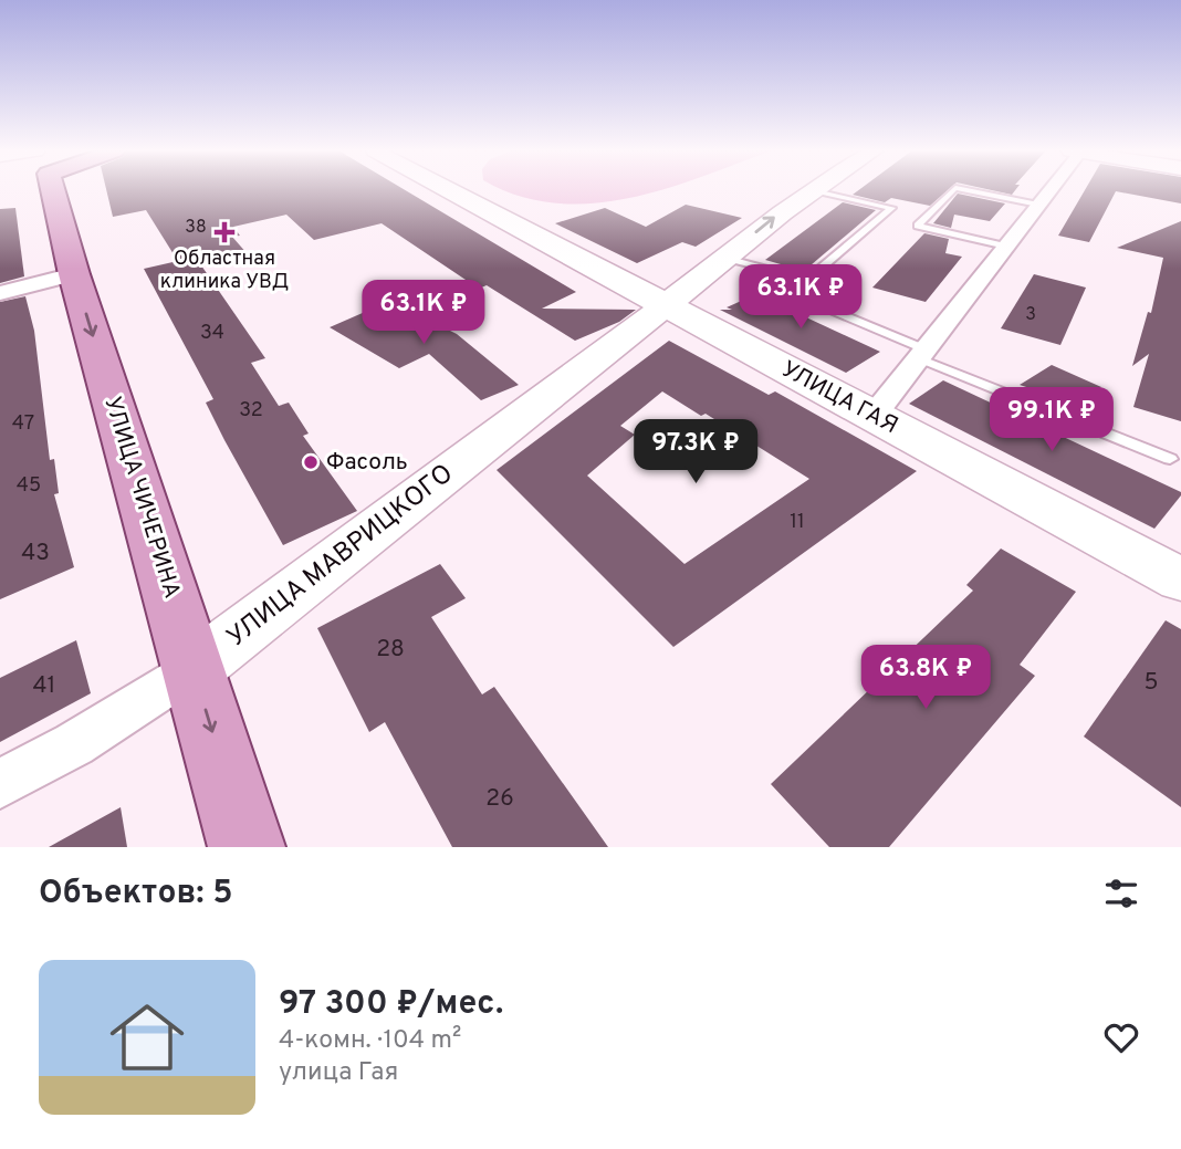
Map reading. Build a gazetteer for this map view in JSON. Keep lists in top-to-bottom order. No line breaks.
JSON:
{"streets":{"main road":["УЛИЦА ГАЯ","УЛИЦА ЧИЧЕРИНА","УЛИЦА МАВРИЦКОГО"]},"crossings":[["УЛИЦА ГАЯ","УЛИЦА МАВРИЦКОГО"],["УЛИЦА ЧИЧЕРИНА","УЛИЦА МАВРИЦКОГО"]],"one_way":["УЛИЦА ЧИЧЕРИНА"],"places":{"health":["Областная клиника УВД"],"other":["Фасоль"]},"house_numbers":["38","3","34","32","47","45","11","43","28","5","41","26"],"page":{"price":["63.1K ₽","63.1K ₽","99.1K ₽","97.3K ₽","63.8K ₽"],"heading":"Объектов: 5","list":[{"name":"97 300 ₽/мес.","note":"4-комн. · 104 m² · улица Гая"}]}}
